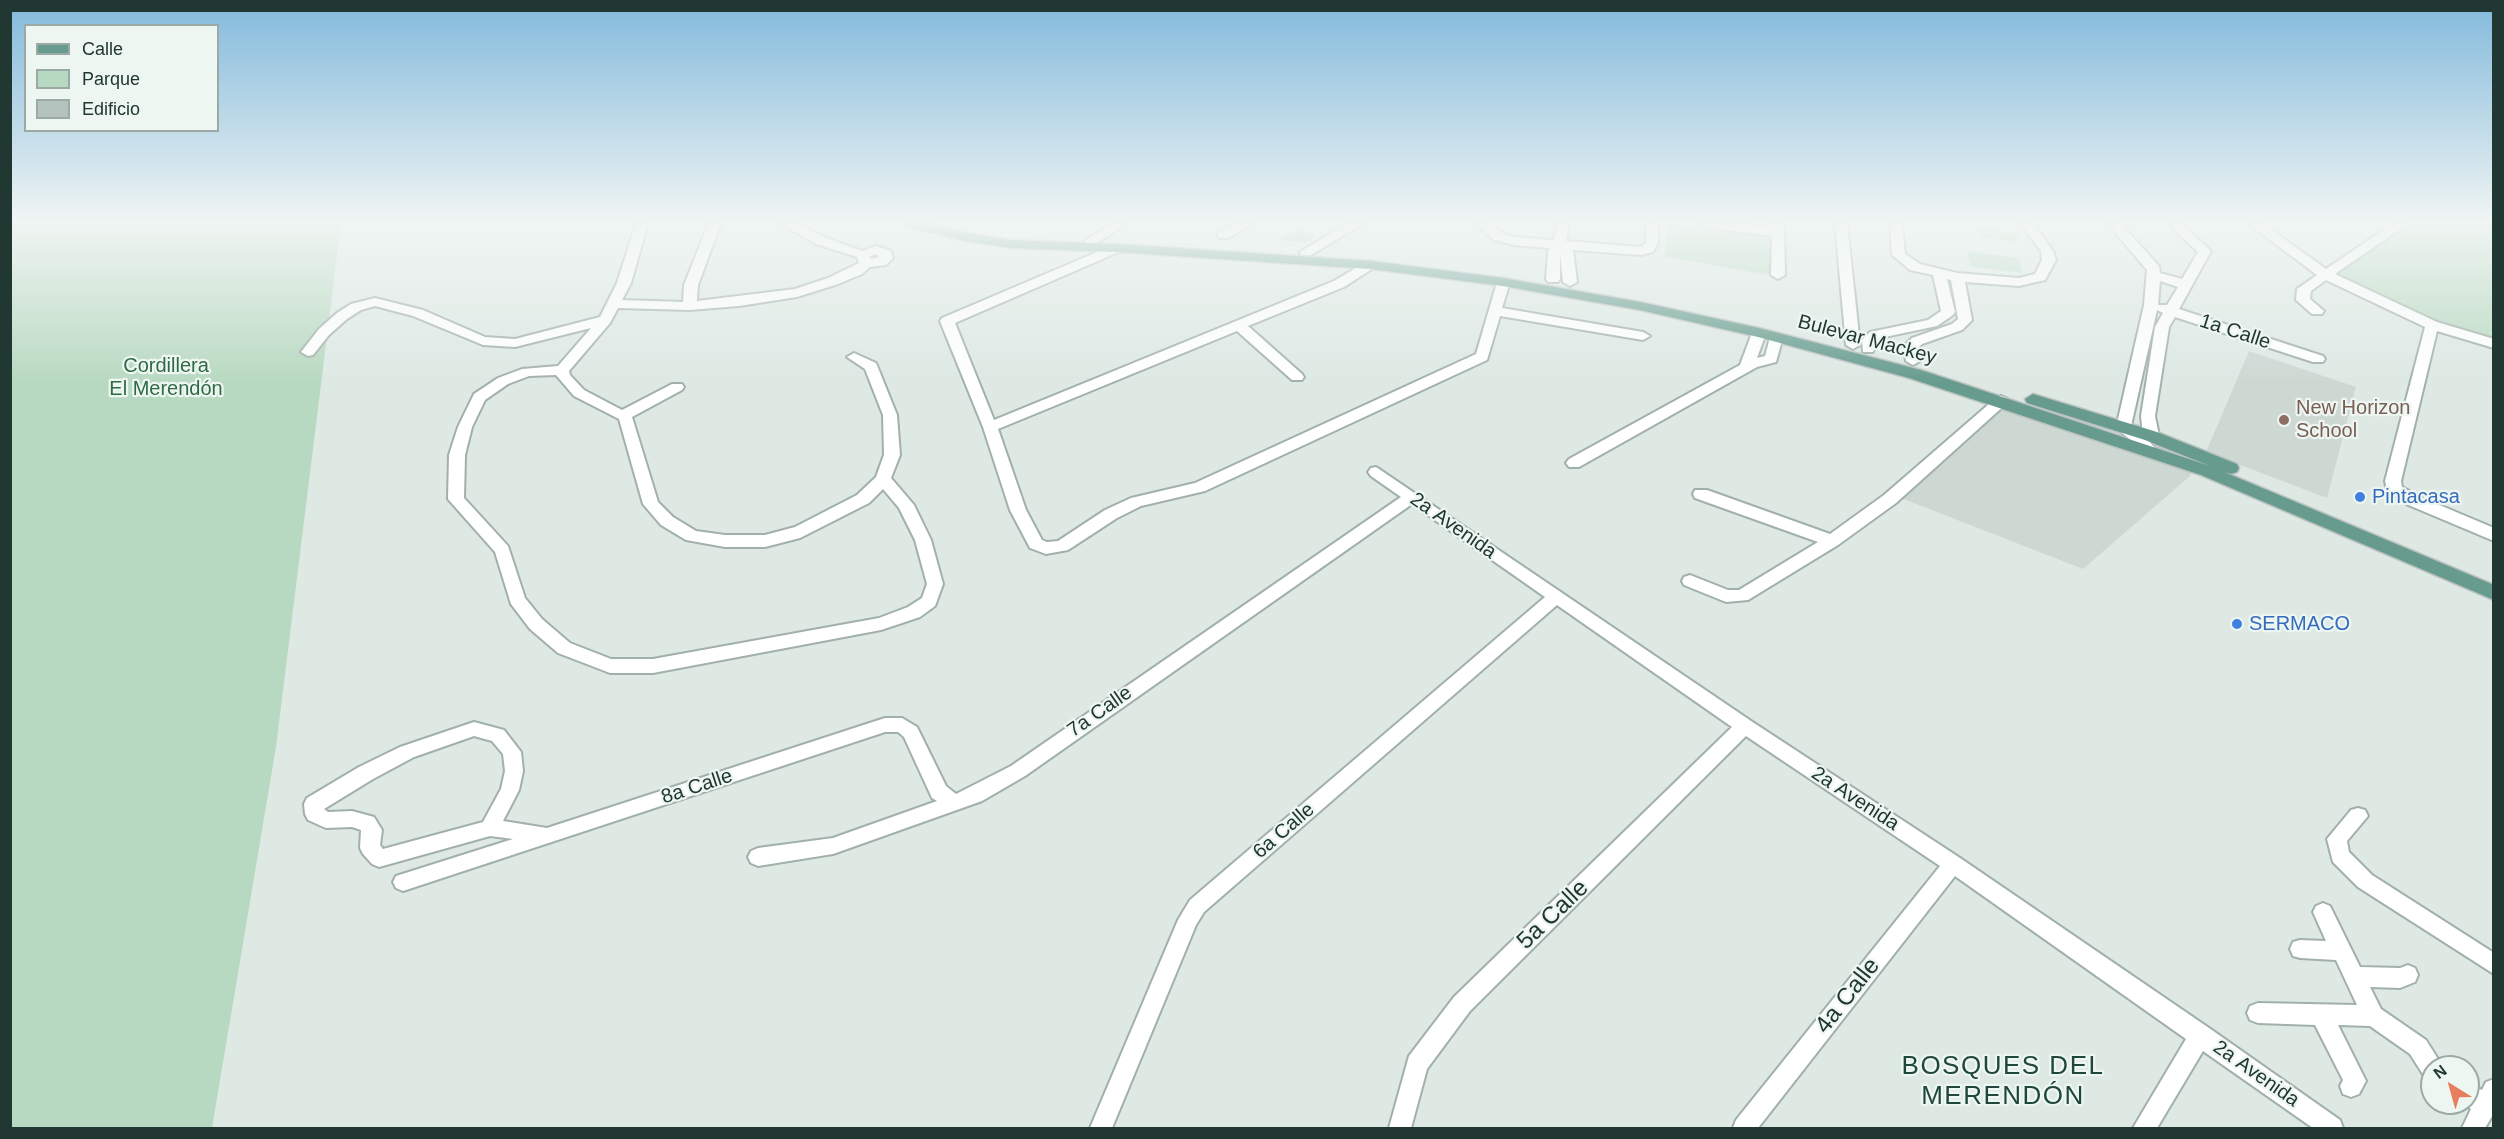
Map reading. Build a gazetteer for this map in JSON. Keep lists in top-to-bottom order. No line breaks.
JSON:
{"streets":{"main road":["Bulevar Mackey"],"street":["1a Calle","2a Avenida","7a Calle","8a Calle","6a Calle","5a Calle","4a Calle"]},"crossings":[["2a Avenida","7a Calle"],["2a Avenida","6a Calle"],["2a Avenida","5a Calle"],["2a Avenida","4a Calle"],["7a Calle","8a Calle"]],"districts":["BOSQUES DEL MERENDÓN"],"parks":["Cordillera El Merendón"],"places":["New Horizon School","Pintacasa","SERMACO"],"legend":["Calle","Parque","Edificio"],"north":"top left"}
